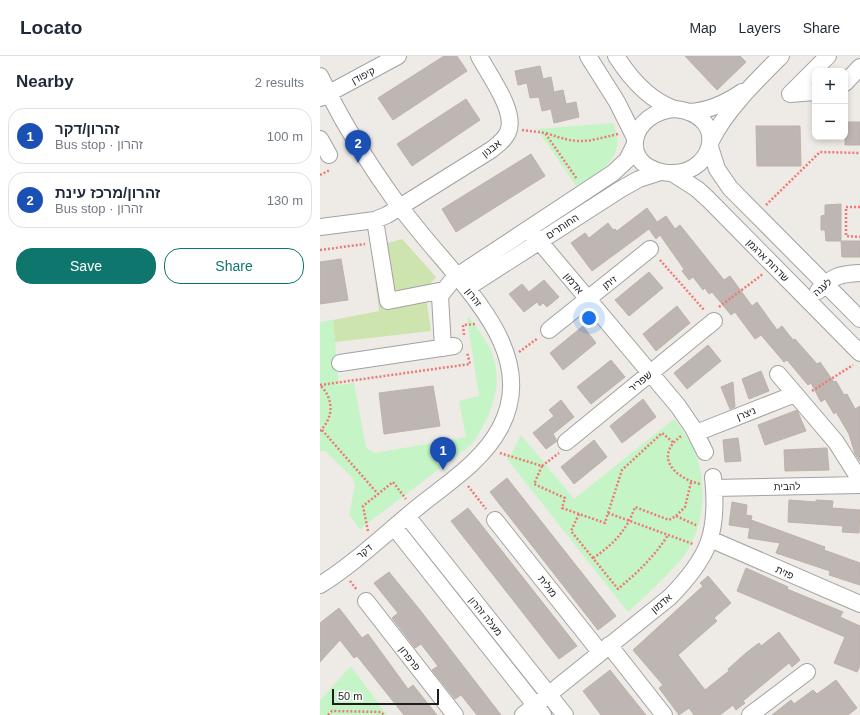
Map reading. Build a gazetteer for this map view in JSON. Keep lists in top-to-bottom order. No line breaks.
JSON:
{"streets":{"street":["קיפודן","אבנון","החותרים","שדרות ארגמן","זיתן","אדמון","לענה","זהרון","שפריר","ניצרן","להבית","דקר","פזית","מולית","מעלה זהרון","פרפרון"]},"crossings":[["קיפודן","זהרון"],["אבנון","זהרון"],["החותרים","שדרות ארגמן"],["החותרים","אדמון"],["החותרים","זהרון"],["שדרות ארגמן","לענה"],["זיתן","אדמון"],["אדמון","שפריר"],["אדמון","ניצרן"],["אדמון","להבית"],["אדמון","פזית"],["אדמון","מולית"],["אדמון","מעלה זהרון"],["זהרון","דקר"],["זהרון","מעלה זהרון"],["דקר","מעלה זהרון"]],"scale_bar":"50 m","page":{"header":"Locato","nav":["Map","Layers","Share"],"heading":["Nearby","2 results"],"map_buttons":["+","−"],"list":[{"mark":"1","name":"זהרון/דקר","note":"Bus stop · זהרון","value":"100 m"},{"mark":"2","name":"זהרון/מרכז עינת","note":"Bus stop · זהרון","value":"130 m"}],"pins":["2","1"],"buttons":["Save","Share"],"scale":"50 m"}}
